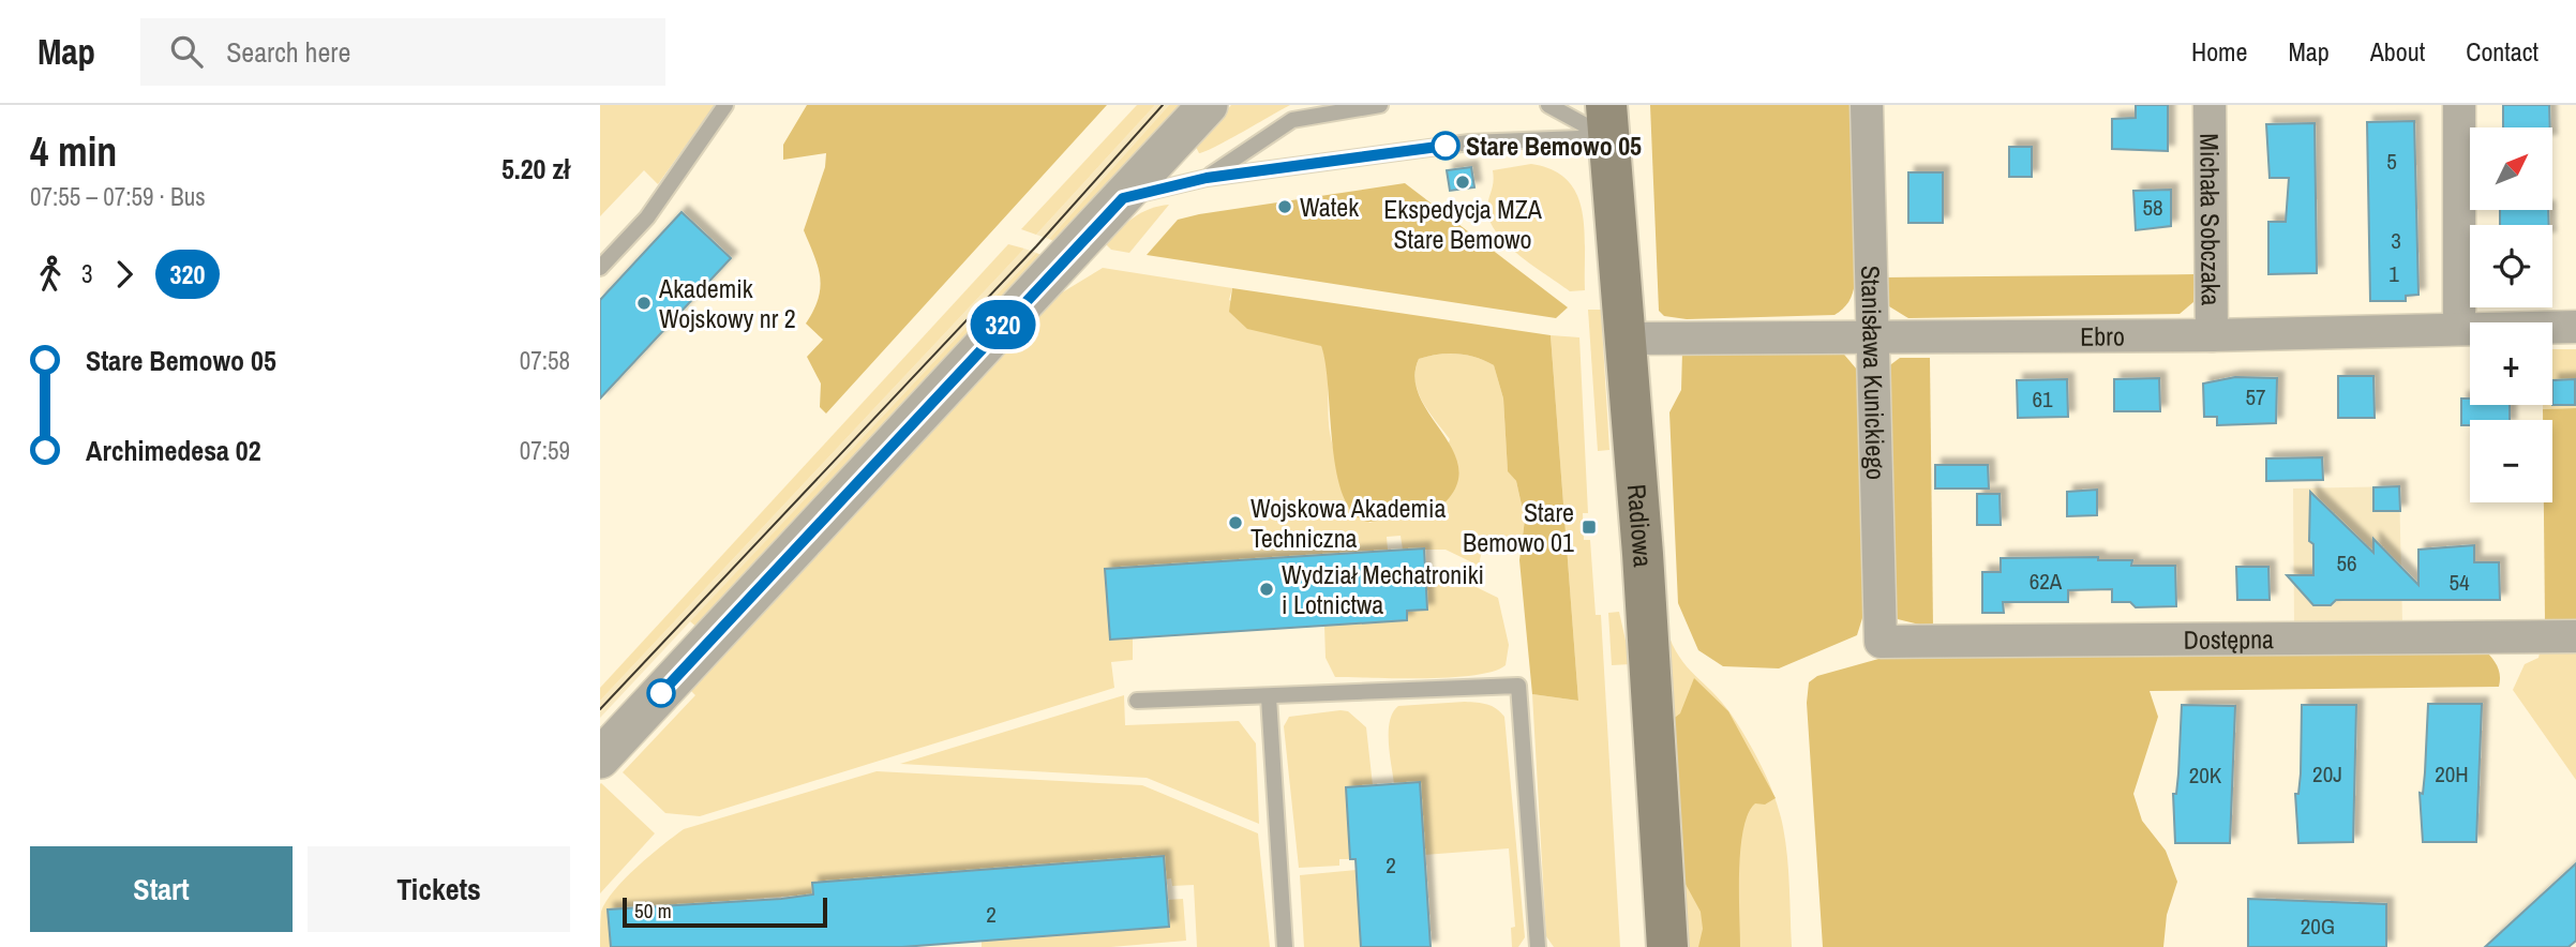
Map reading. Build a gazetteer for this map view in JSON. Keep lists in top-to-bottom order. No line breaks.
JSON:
{"streets":{"main road":["Radiowa"],"street":["Michała Sobczaka","Ebro","Stanisława Kunickiego","Dostępna"]},"crossings":[["Michała Sobczaka","Ebro"],["Ebro","Stanisława Kunickiego"],["Ebro","Radiowa"],["Stanisława Kunickiego","Dostępna"]],"places":{"other":["Stare Bemowo 05","Ekspedycja MZA Stare Bemowo","Watek","Akademik Wojskowy nr 2","Wojskowa Akademia Techniczna","Wydział Mechatroniki i Lotnictwa"],"transit":["Stare Bemowo 01"]},"lines":["bus line 320"],"house_numbers":["5","58","3","1","57","61","56","62A","54","20J","20H","20K","2","2","20G"],"scale_bar":"50 m","north":"top right","page":{"header":"Map","search":"Search here","nav":["Home","Map","About","Contact"],"heading":["4 min","07:55 – 07:59 · Bus","5.20 zł"],"on_map":"320","map_buttons":["+","−"],"legs":["3","320"],"list":[{"name":"Stare Bemowo 05","value":"07:58"},{"name":"Archimedesa 02","value":"07:59"}],"buttons":["Start","Tickets"],"scale":"50 m"}}
